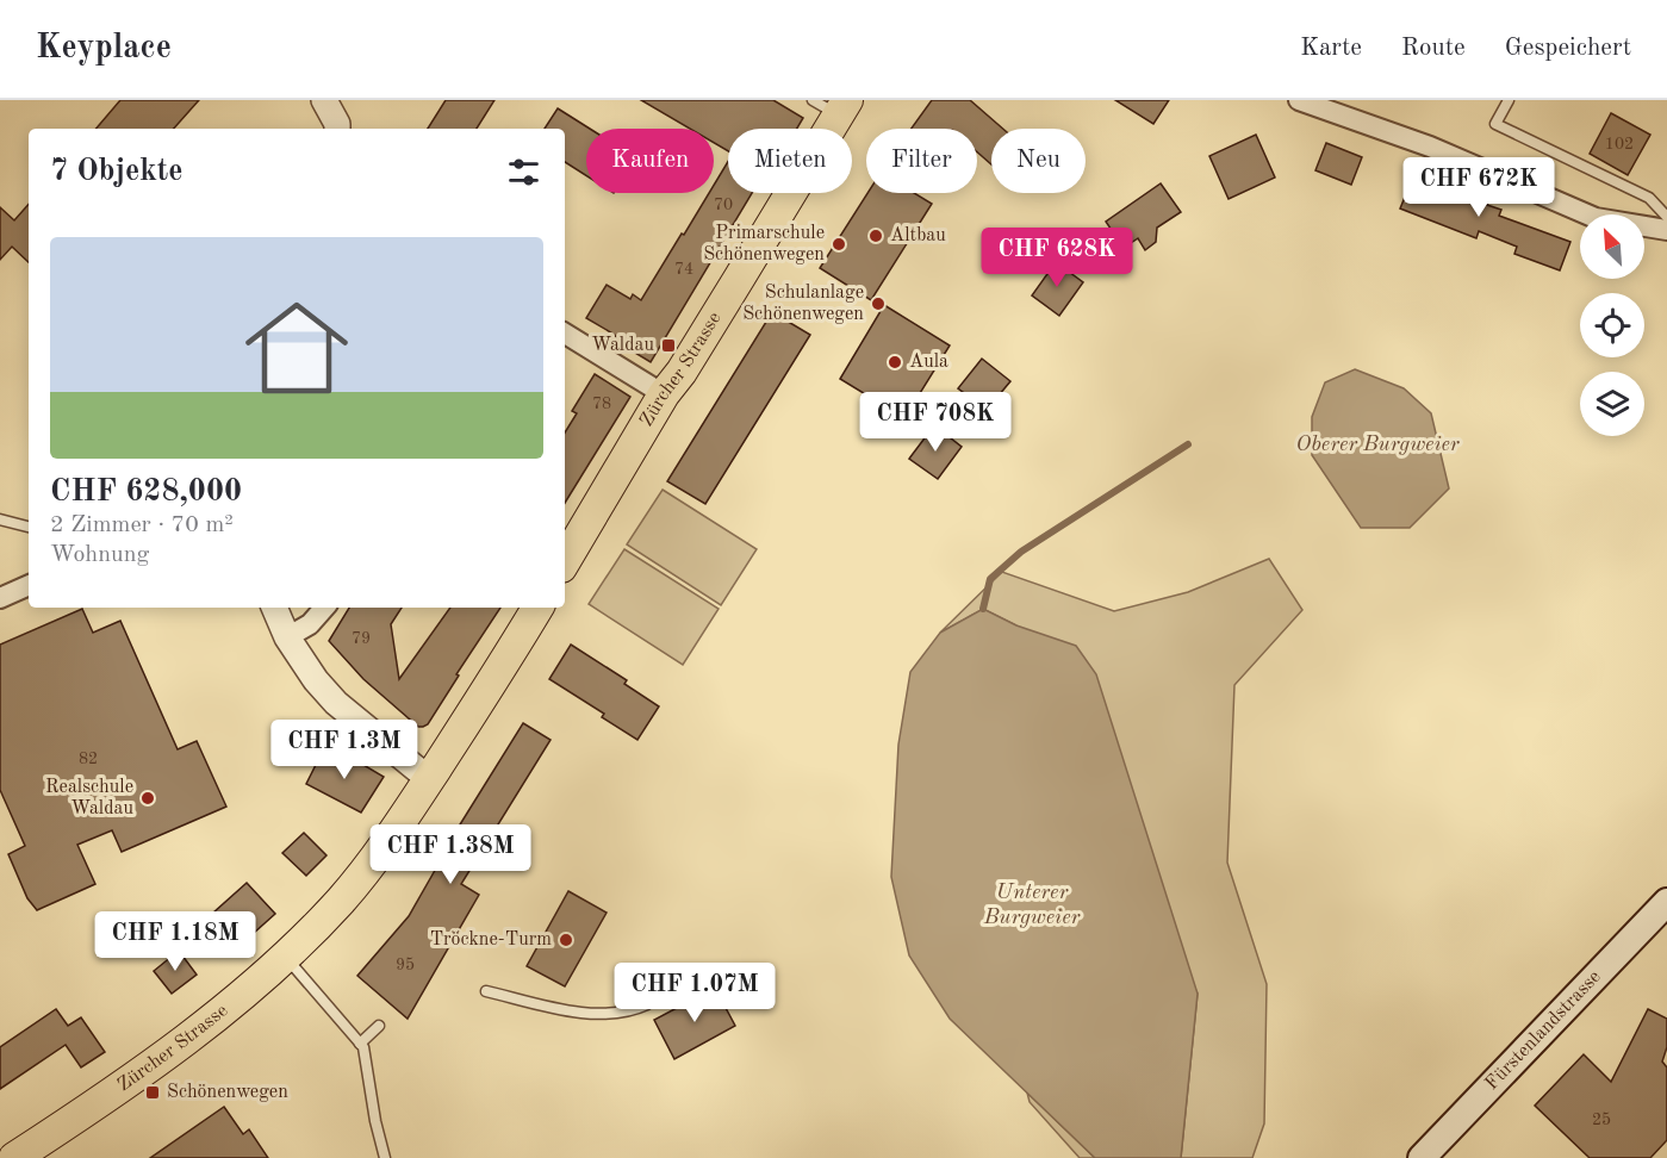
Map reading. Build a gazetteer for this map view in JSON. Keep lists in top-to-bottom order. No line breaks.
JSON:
{"streets":{"main road":["Zürcher Strasse","Fürstenlandstrasse"]},"water":["Oberer Burgweier","Unterer Burgweier"],"places":{"other":["Altbau","Primarschule Schönenwegen","Schulanlage Schönenwegen","Aula","Realschule Waldau","Tröckne-Turm"],"transit":["Waldau","Schönenwegen"]},"house_numbers":["102","70","74","78","79","82","95","25"],"north":"top left","page":{"header":"Keyplace","nav":["Karte","Route","Gespeichert"],"chip":["Kaufen","Mieten","Filter","Neu"],"heading":"7 Objekte","price":["CHF 672K","CHF 628K","CHF 708K","CHF 1.3M","CHF 1.38M","CHF 1.18M","CHF 1.07M"],"list":[{"name":"CHF 628,000","note":"2 Zimmer · 70 m² · Wohnung"}]}}
